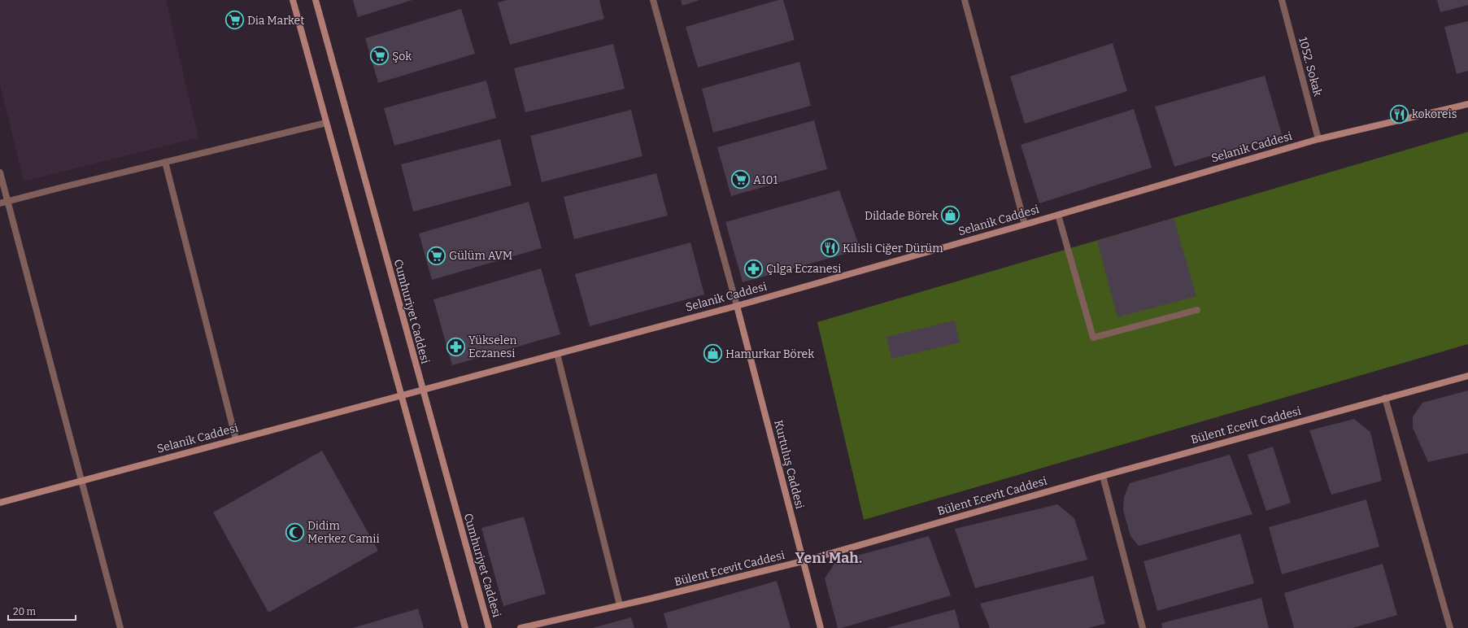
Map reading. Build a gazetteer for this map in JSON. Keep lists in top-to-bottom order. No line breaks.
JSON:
{"streets":{"street":["1052. Sokak","Selanik Caddesi","Cumhuriyet Caddesi","Bülent Ecevit Caddesi","Kurtuluş Caddesi"]},"crossings":[["1052. Sokak","Selanik Caddesi"],["Selanik Caddesi","Cumhuriyet Caddesi"],["Selanik Caddesi","Kurtuluş Caddesi"],["Bülent Ecevit Caddesi","Kurtuluş Caddesi"]],"districts":["Yeni Mah."],"places":{"supermarket":["Dia Market","Şok","A101","Gülüm AVM"],"restaurant":["kokoreis","Kilisli Ciğer Dürüm"],"shop":["Dildade Börek","Hamurkar Börek"],"pharmacy":["Çılga Eczanesi","Yükselen Eczanesi"],"mosque":["Didim Merkez Camii"]},"scale_bar":"20 m"}
